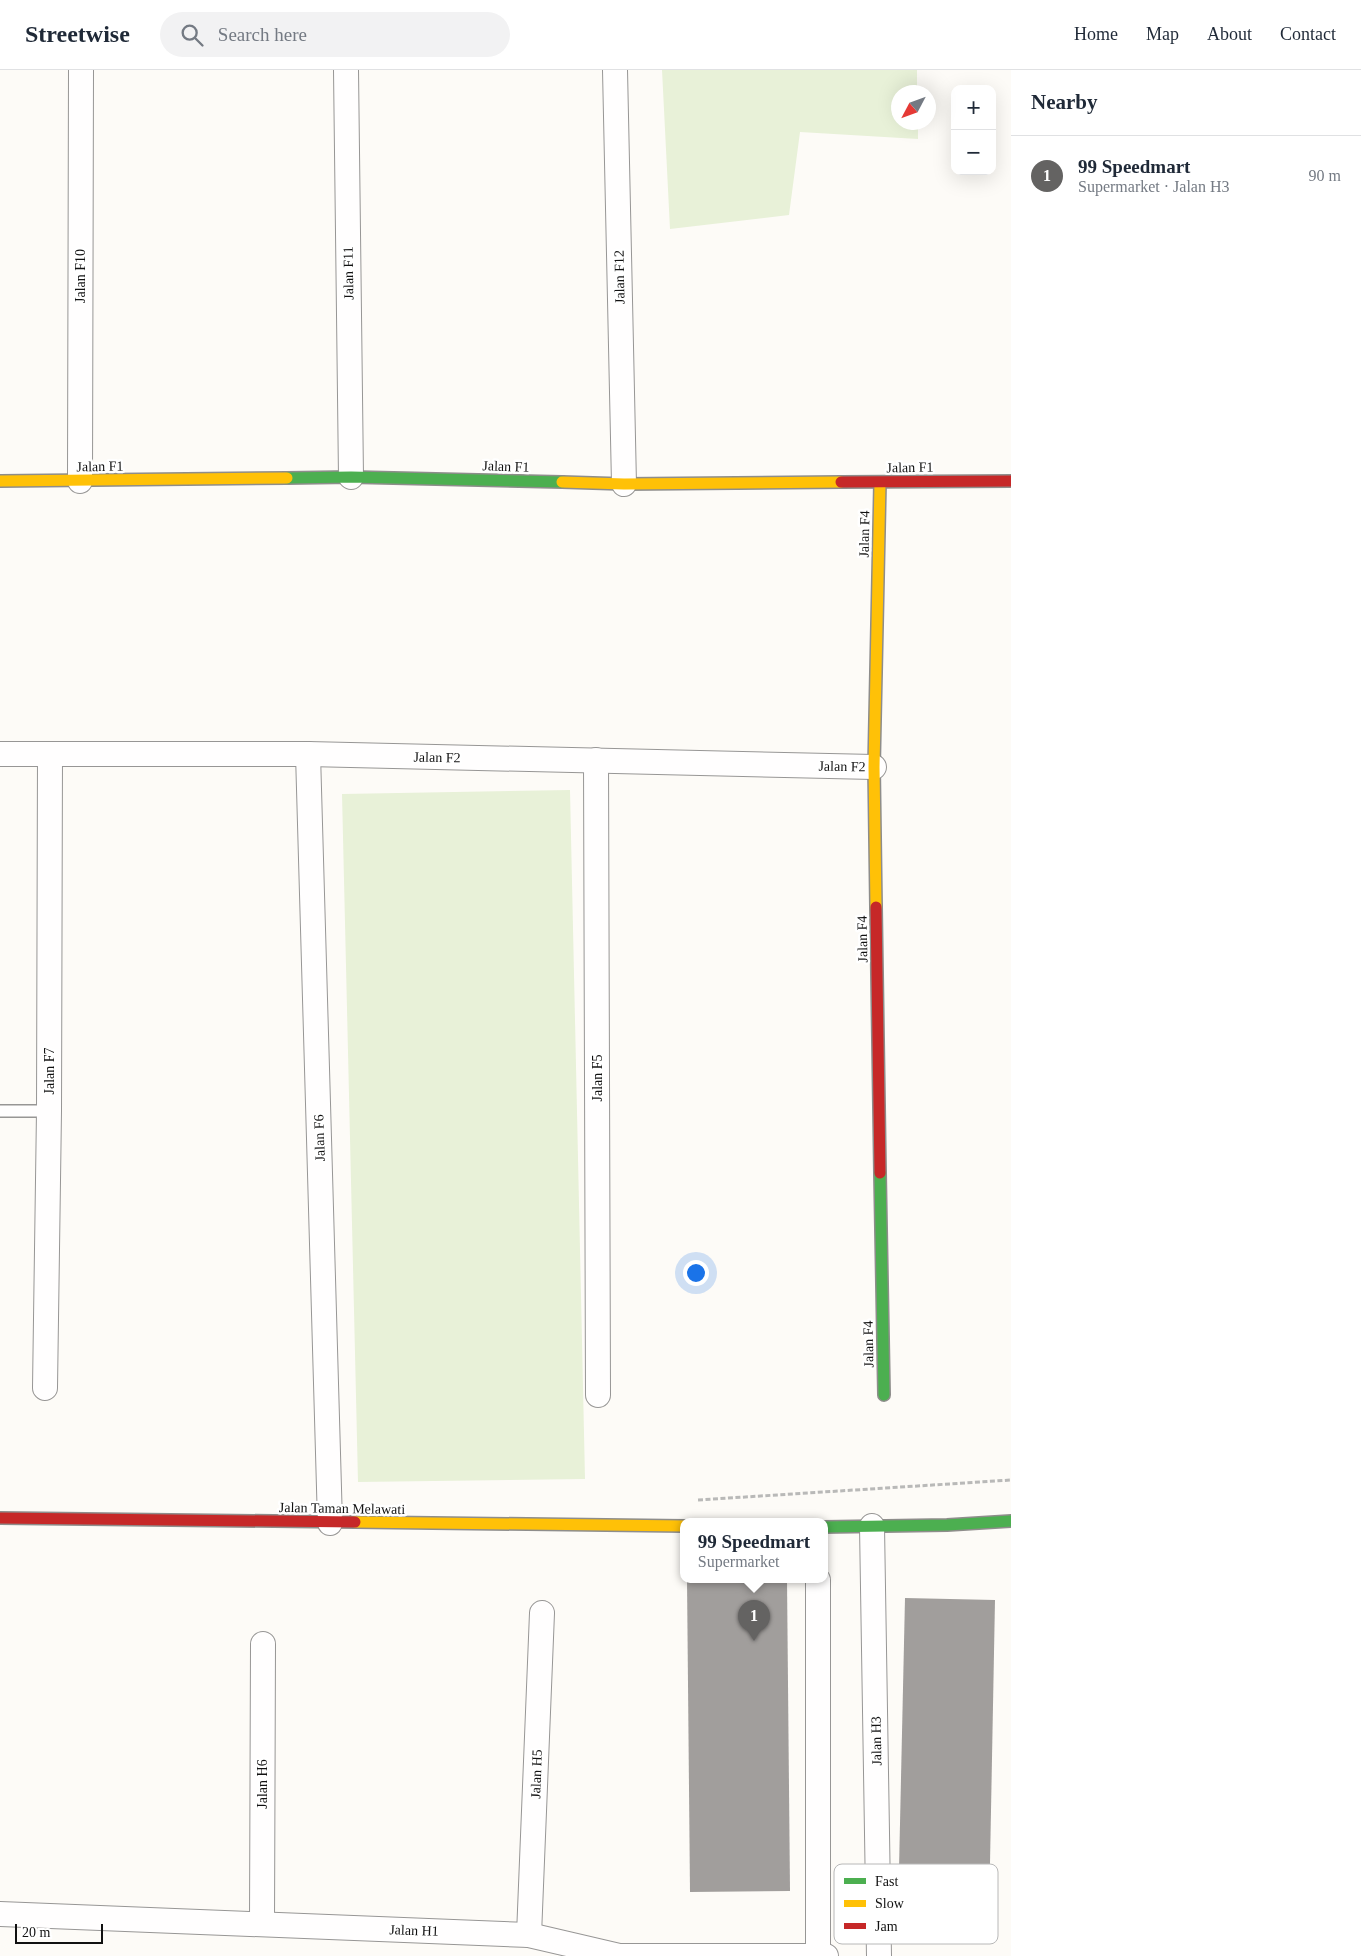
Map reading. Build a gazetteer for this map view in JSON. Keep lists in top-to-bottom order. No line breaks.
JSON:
{"streets":{"street":["Jalan F11","Jalan F10","Jalan F12","Jalan F1","Jalan F4","Jalan F2","Jalan F7","Jalan F5","Jalan F6","Jalan Taman Melawati","Jalan H3","Jalan H5","Jalan H6","Jalan H1"]},"crossings":[["Jalan F11","Jalan F1"],["Jalan F10","Jalan F1"],["Jalan F12","Jalan F1"],["Jalan F1","Jalan F4"],["Jalan F4","Jalan F2"],["Jalan F2","Jalan F7"],["Jalan F2","Jalan F5"],["Jalan F2","Jalan F6"],["Jalan F6","Jalan Taman Melawati"],["Jalan H5","Jalan H1"],["Jalan H6","Jalan H1"]],"legend":["Fast","Slow","Jam"],"scale_bar":"20 m","north":"bottom left","page":{"header":"Streetwise","search":"Search here","nav":["Home","Map","About","Contact"],"heading":"Nearby","map_buttons":["+","−"],"list":[{"mark":"1","name":"99 Speedmart","note":"Supermarket · Jalan H3","value":"90 m"}],"popup":["99 Speedmart","Supermarket"],"pins":"1","scale":"20 m"}}
